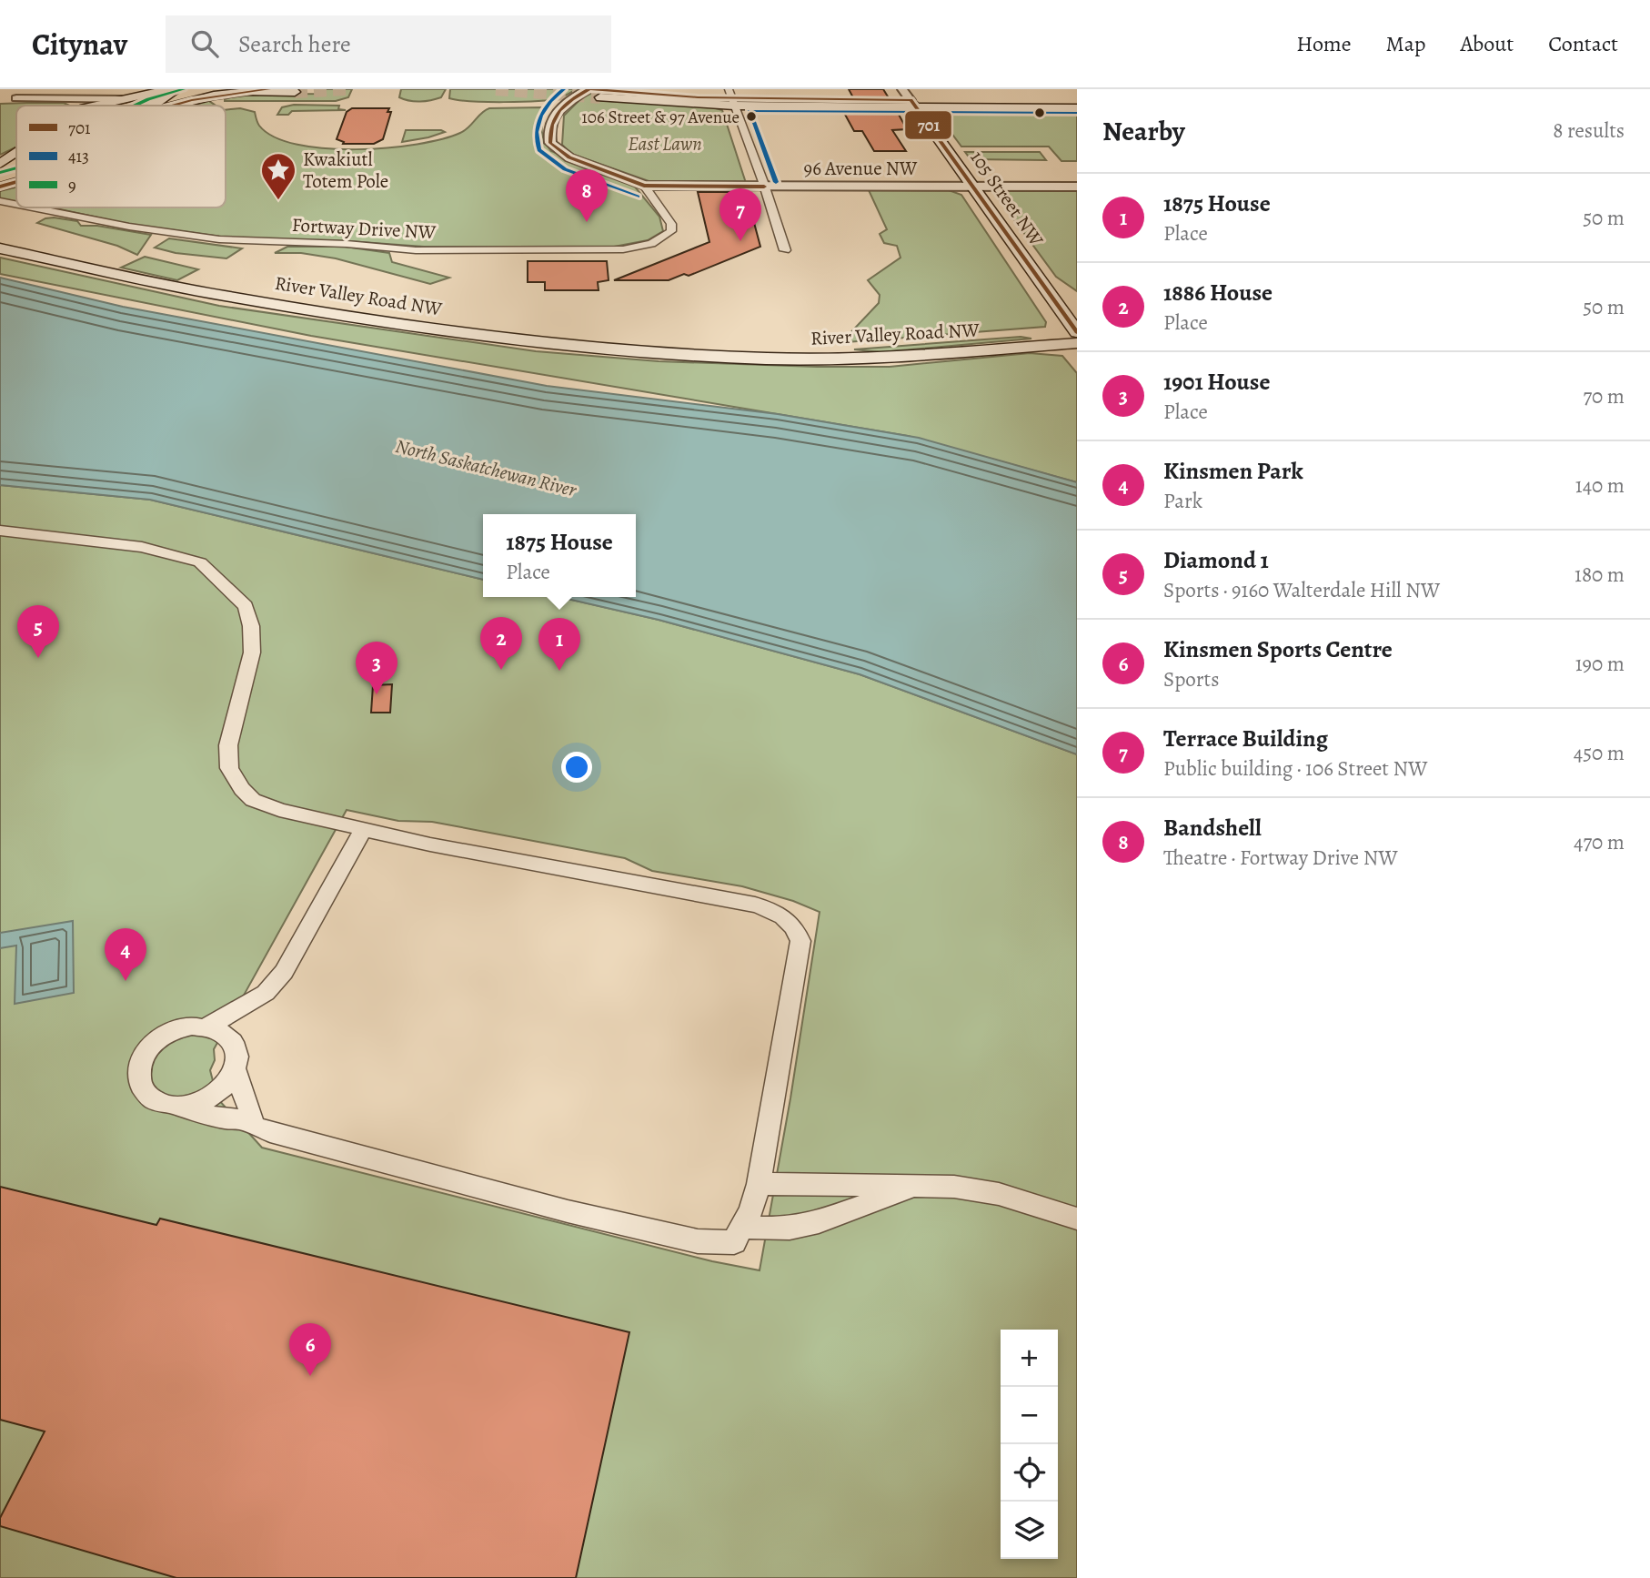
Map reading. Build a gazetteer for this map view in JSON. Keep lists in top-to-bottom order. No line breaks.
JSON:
{"streets":{"main road":["105 Street NW","River Valley Road NW"],"street":["96 Avenue NW","Fortway Drive NW"]},"crossings":[["96 Avenue NW","105 Street NW"],["96 Avenue NW","Fortway Drive NW"],["105 Street NW","River Valley Road NW"]],"water":["North Saskatchewan River"],"parks":["East Lawn"],"places":{"other":["106 Street & 97 Avenue"],"place":["Kwakiutl Totem Pole"]},"lines":["transit line 701","transit line 413","transit line 9"],"legend":["701","413","9"],"page":{"header":"Citynav","search":"Search here","nav":["Home","Map","About","Contact"],"heading":["Nearby","8 results"],"pins":["8","7","5","2","1","3","4","6"],"list":[{"mark":"1","name":"1875 House","note":"Place","value":"50 m"},{"mark":"2","name":"1886 House","note":"Place","value":"50 m"},{"mark":"3","name":"1901 House","note":"Place","value":"70 m"},{"mark":"4","name":"Kinsmen Park","note":"Park","value":"140 m"},{"mark":"5","name":"Diamond 1","note":"Sports · 9160 Walterdale Hill NW","value":"180 m"},{"mark":"6","name":"Kinsmen Sports Centre","note":"Sports","value":"190 m"},{"mark":"7","name":"Terrace Building","note":"Public building · 106 Street NW","value":"450 m"},{"mark":"8","name":"Bandshell","note":"Theatre · Fortway Drive NW","value":"470 m"}],"popup":["1875 House","Place"],"map_buttons":["+","−"]}}
